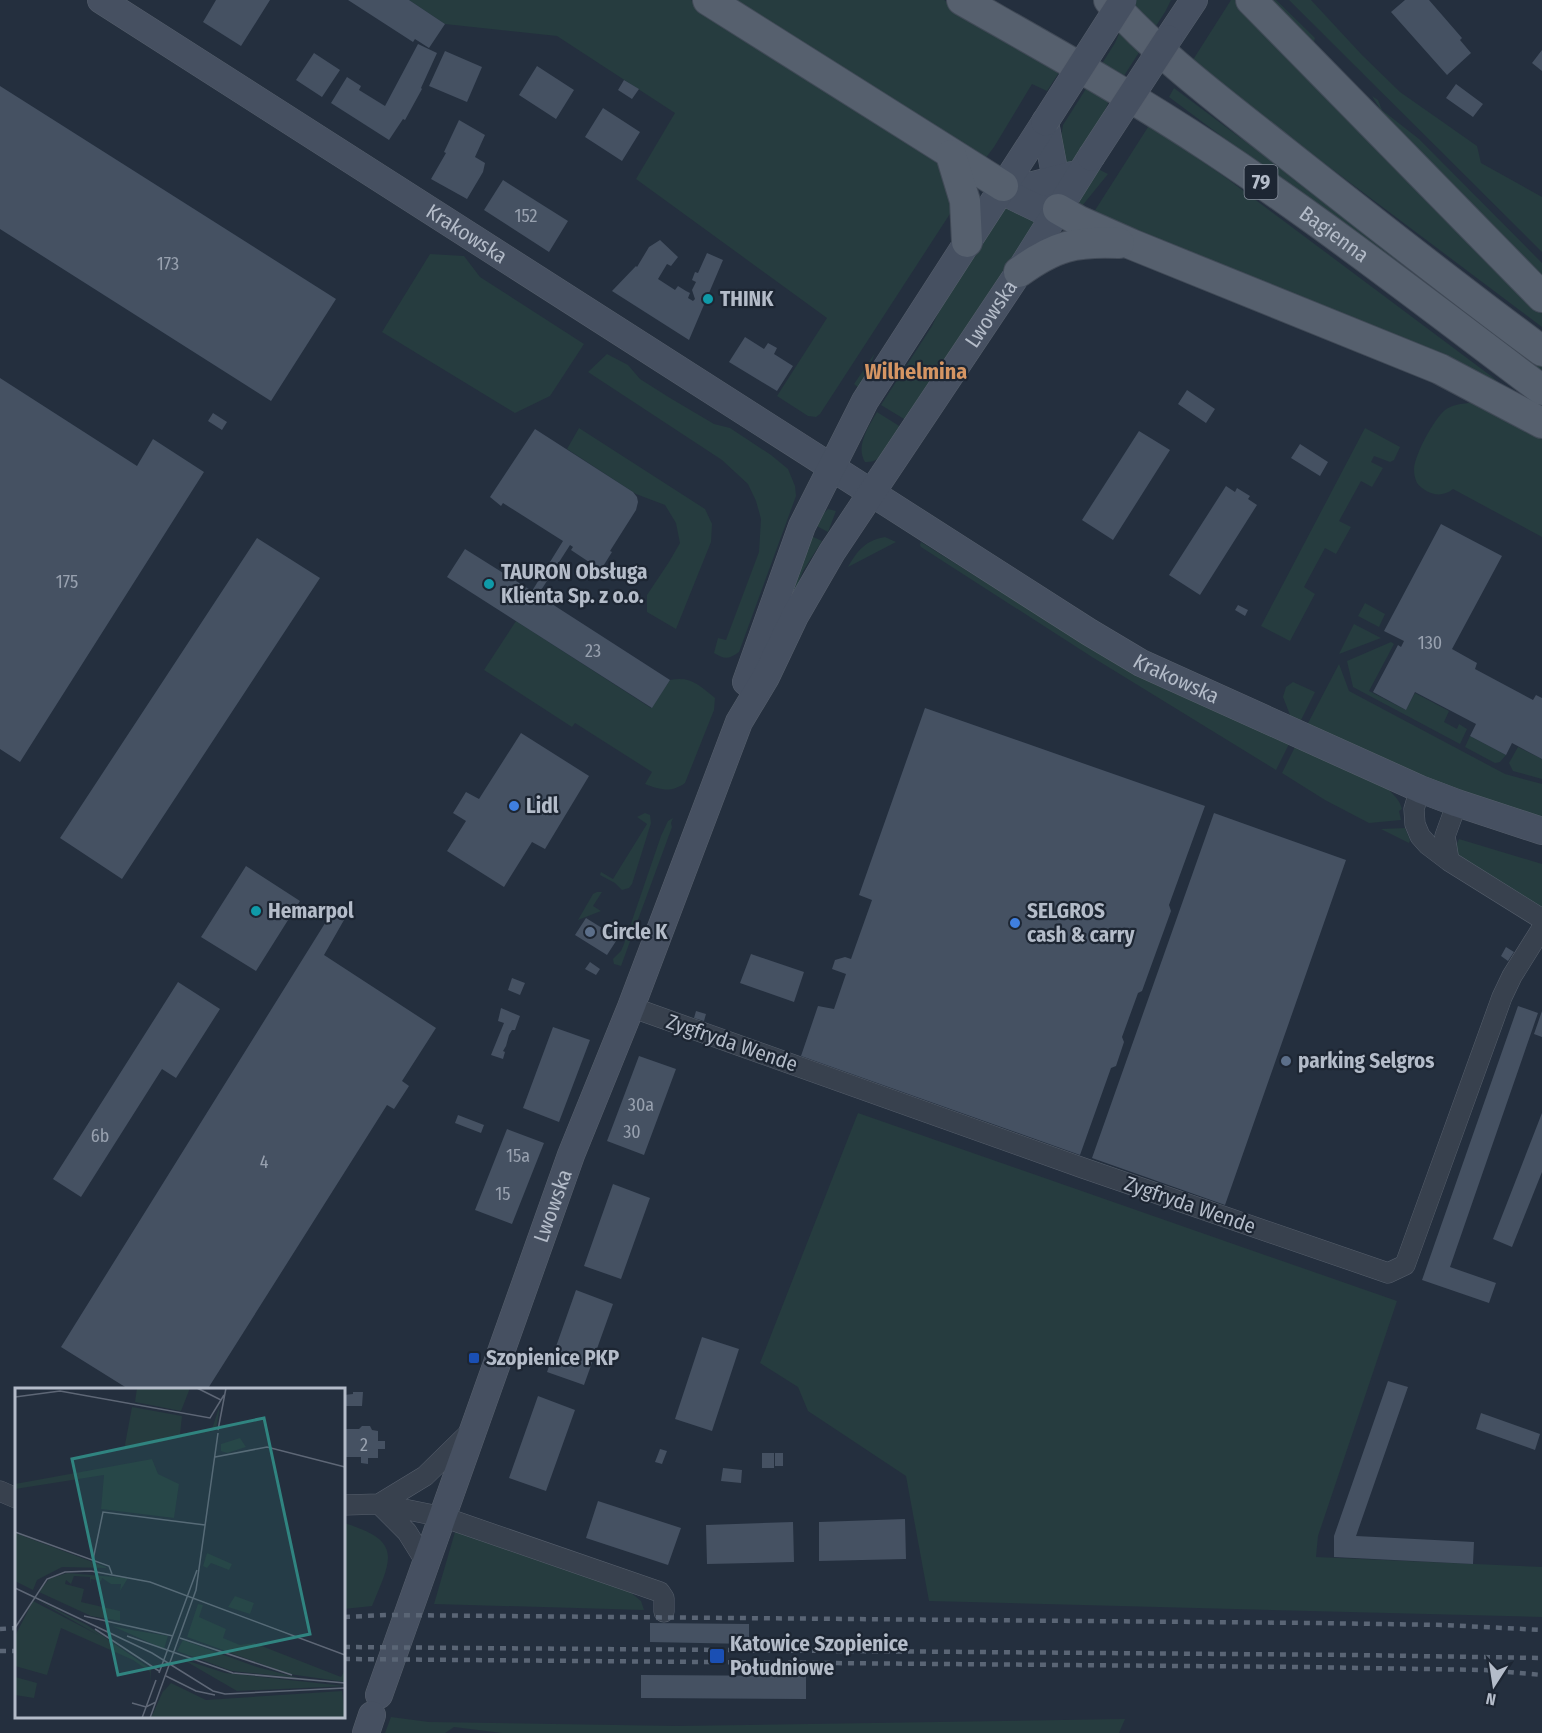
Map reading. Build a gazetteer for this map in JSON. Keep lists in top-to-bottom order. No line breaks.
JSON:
{"streets":{"main road":["79","Bagienna"],"street":["Krakowska","Lwowska","Zygfryda Wende"]},"crossings":[["Krakowska","Lwowska"],["Lwowska","Zygfryda Wende"]],"districts":["Wilhelmina"],"places":{"other":["THINK","TAURON Obsługa Klienta Sp. z o.o.","Lidl","Hemarpol","SELGROS cash & carry","Circle K","parking Selgros"],"transit":["Szopienice PKP","Katowice Szopienice Południowe"]},"house_numbers":["152","173","175","130","23","30a","30","6b","15a","4","15","2"],"north":"bottom"}
